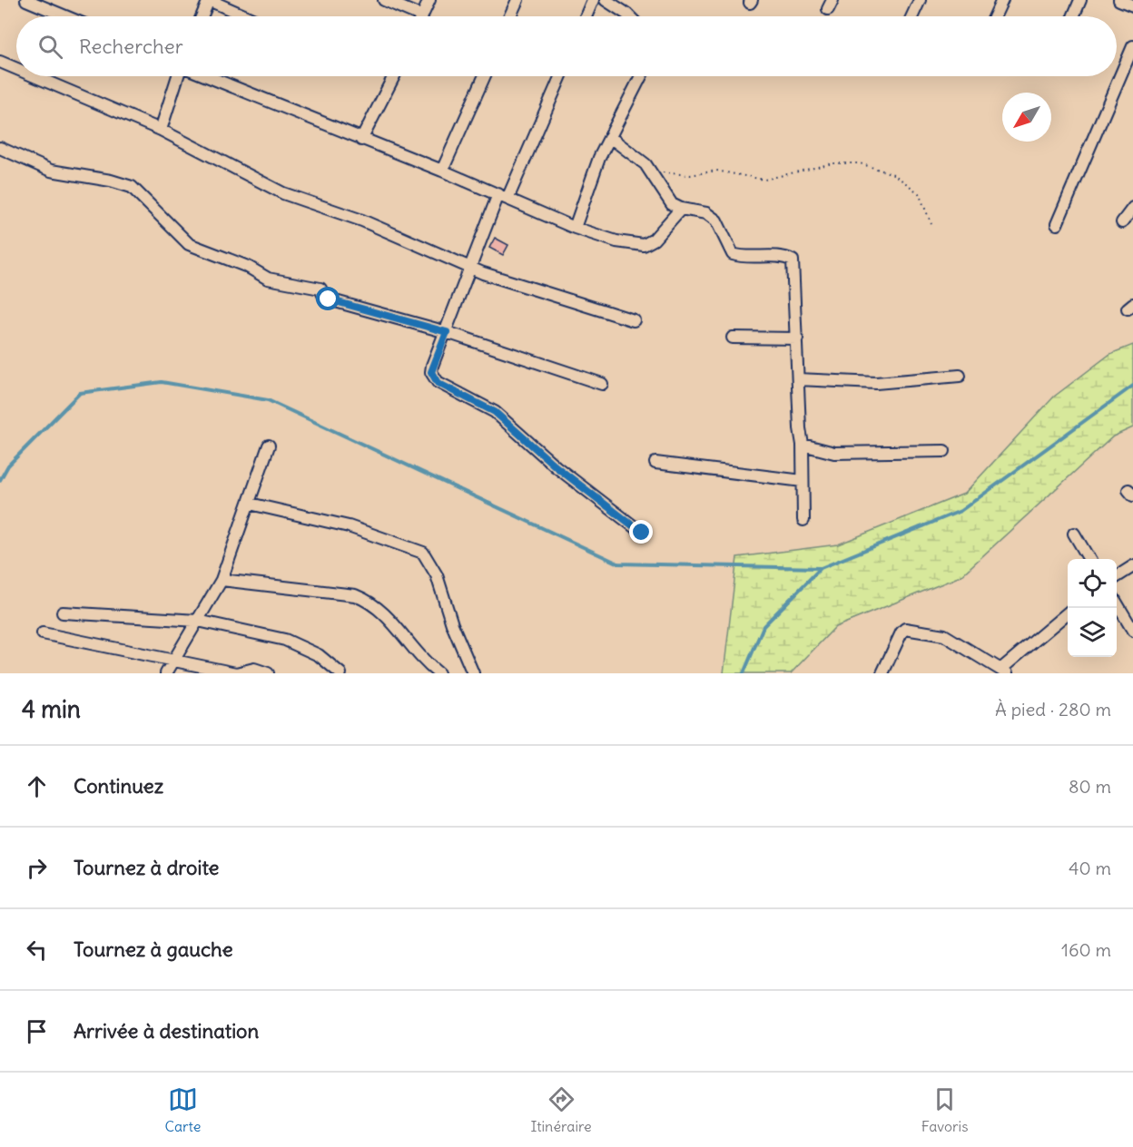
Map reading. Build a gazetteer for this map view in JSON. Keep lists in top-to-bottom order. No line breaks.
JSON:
{"north":"bottom left","page":{"search":"Rechercher","heading":["4 min","À pied · 280 m"],"list":[["Continuez","80 m"],["Tournez à droite","40 m"],["Tournez à gauche","160 m"],"Arrivée à destination"],"nav":["Carte","Itinéraire","Favoris"]}}
